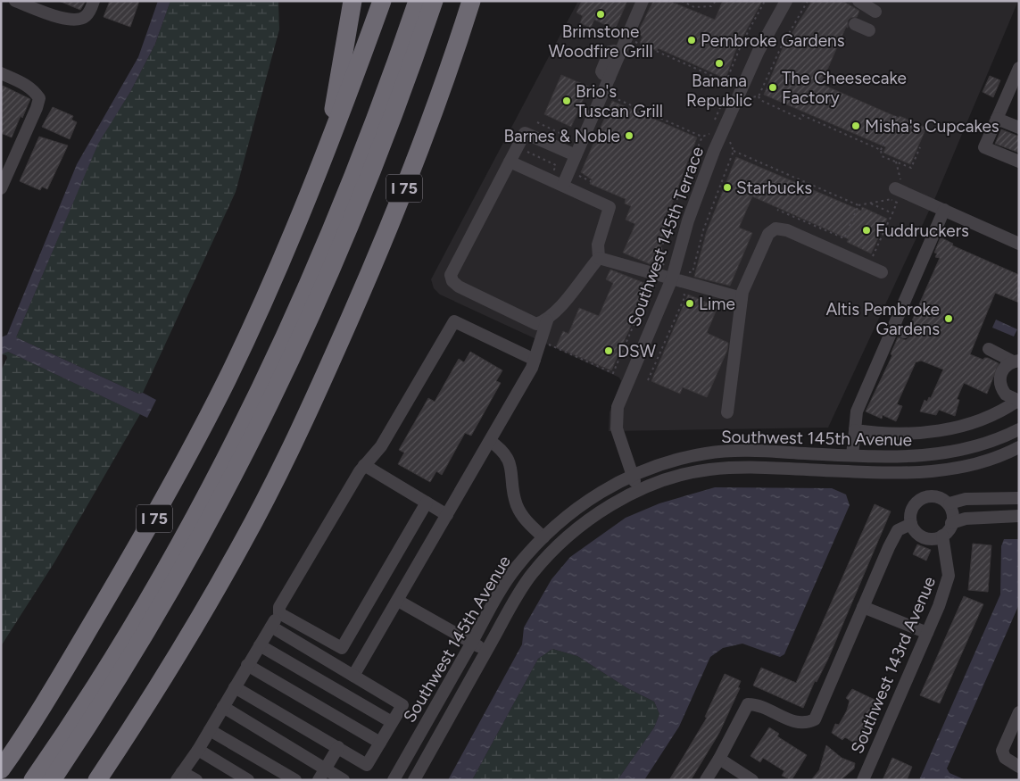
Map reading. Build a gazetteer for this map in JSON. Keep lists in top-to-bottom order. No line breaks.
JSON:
{"streets":{"highway":["I 75"],"street":["Southwest 145th Terrace","Southwest 145th Avenue","Southwest 143rd Avenue"]},"crossings":[["Southwest 145th Terrace","Southwest 145th Avenue"]],"places":["Brimstone Woodfire Grill","Pembroke Gardens","Banana Republic","The Cheesecake Factory","Brio's Tuscan Grill","Misha's Cupcakes","Barnes & Noble","Starbucks","Fuddruckers","Lime","Altis Pembroke Gardens","DSW"]}
